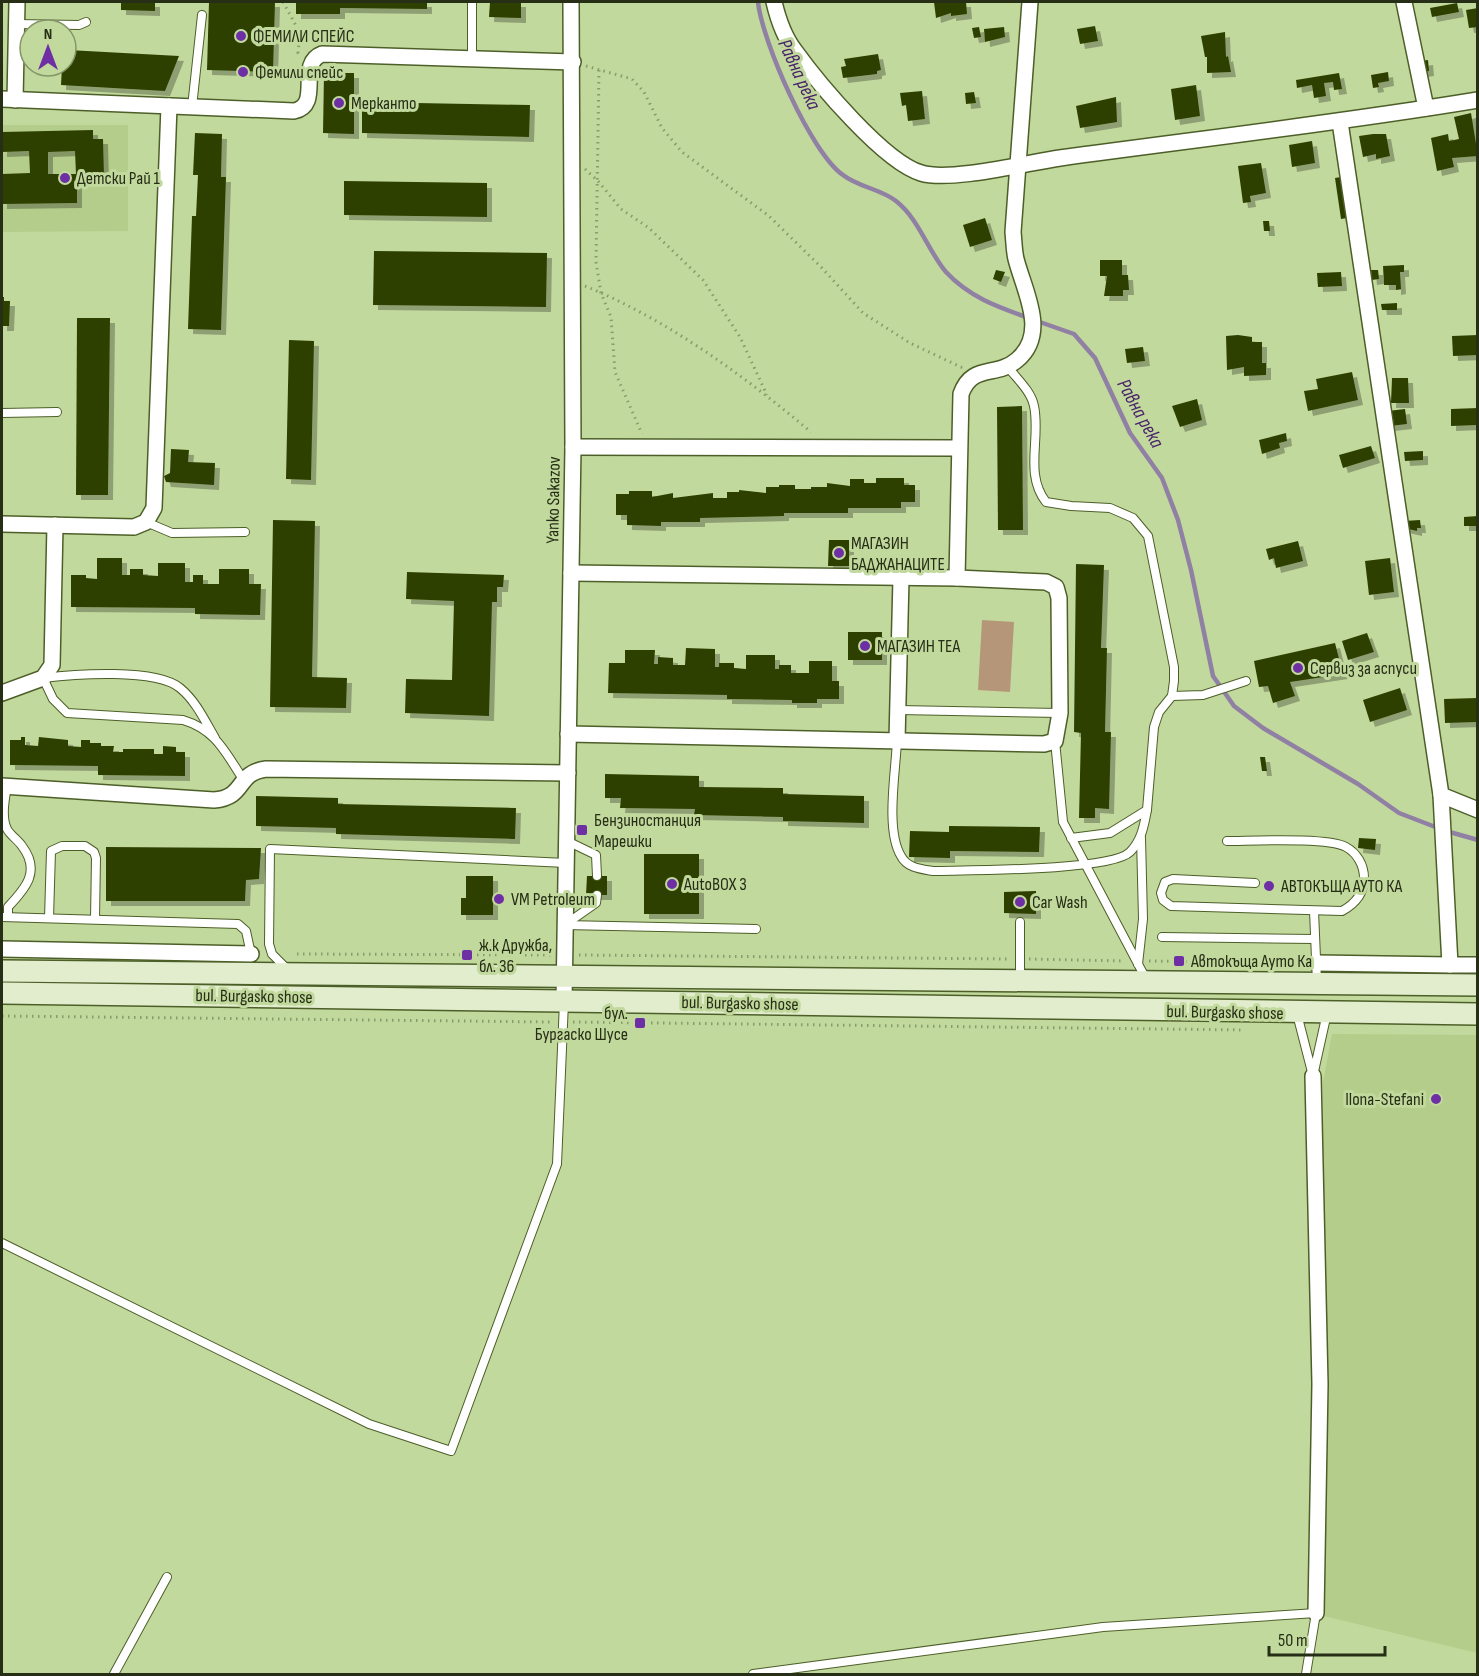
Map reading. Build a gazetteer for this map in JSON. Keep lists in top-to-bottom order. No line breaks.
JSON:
{"streets":{"main road":["bul. Burgasko shose"],"street":["Yanko Sakazov"]},"crossings":[["Yanko Sakazov","bul. Burgasko shose"]],"water":["Равна река"],"places":{"other":["ФЕМИЛИ СПЕЙС","Фемили спейс","Мерканто","Детски Рай 1","МАГАЗИН БАДЖАНАЦИТЕ","МАГАЗИН ТЕА","Сервиз за аспуси","AutoBOX 3","АВТОКЪЩА АУТО КА","VM Petroleum","Car Wash","Ilona-Stefani"],"transit":["Бензиностанция Марешки","ж.к Дружба, бл. 36","Автокъща Ауто Ка","бул. Бургаско Шусе"]},"scale_bar":"50 m","north":"top"}
